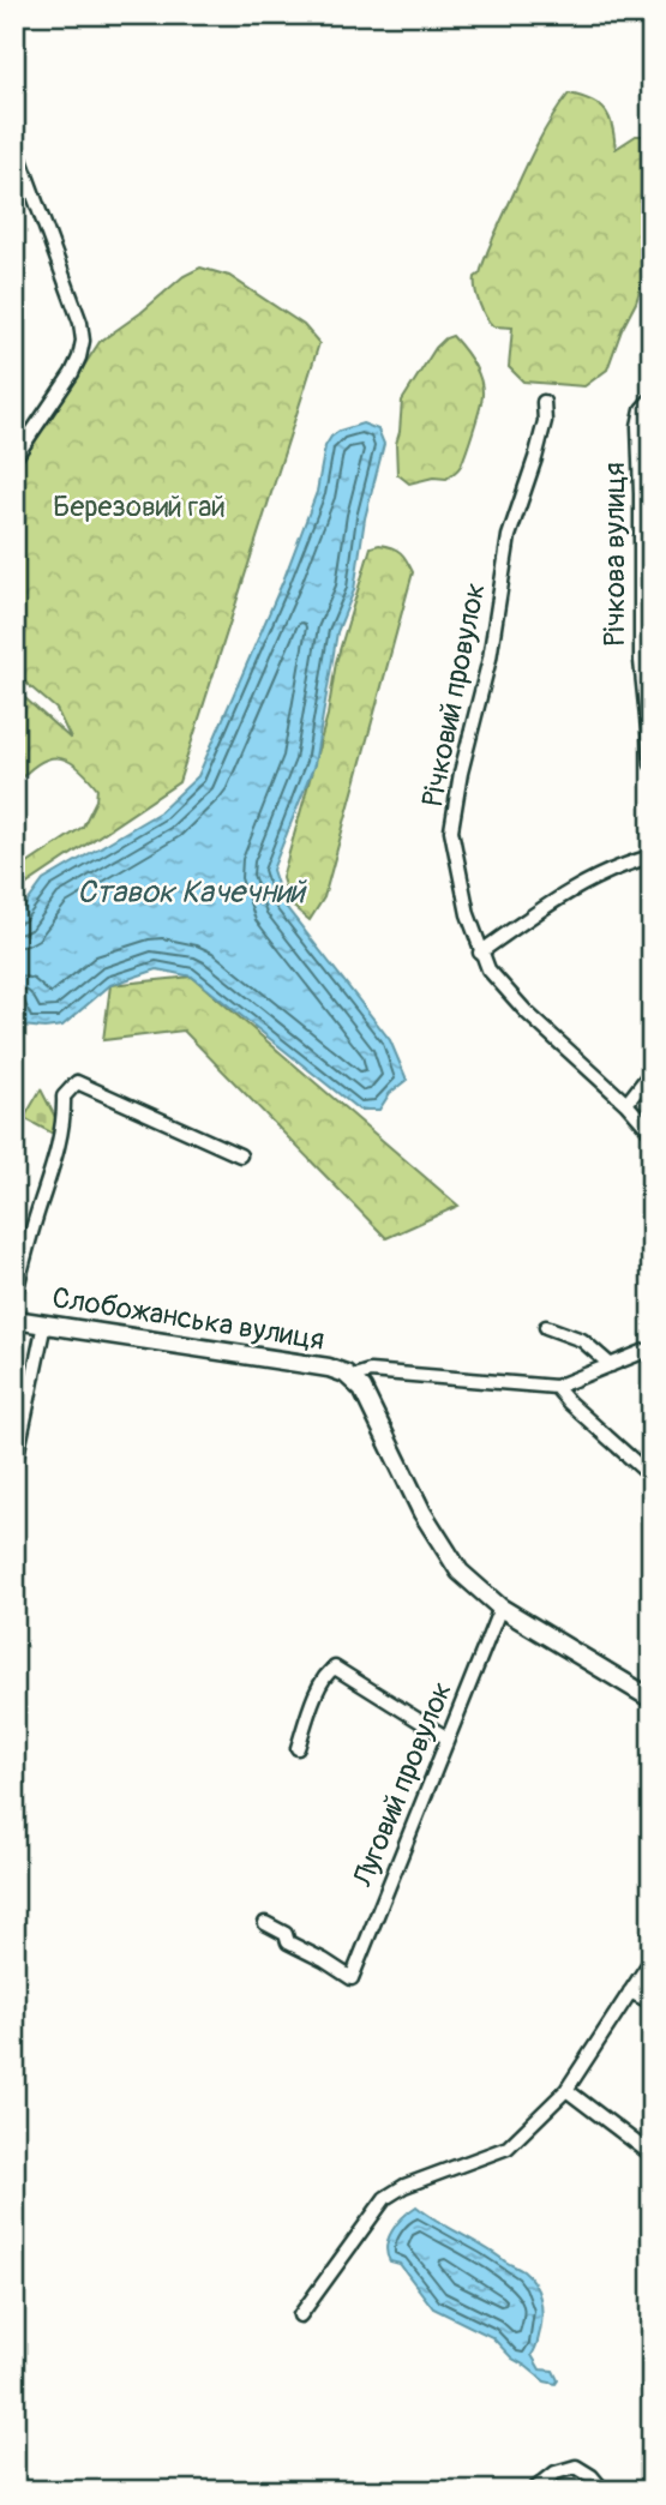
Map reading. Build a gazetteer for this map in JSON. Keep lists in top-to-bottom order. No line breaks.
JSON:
{"streets":{"street":["Річкова вулиця","Річковий провулок","Слобожанська вулиця","Луговий провулок"]},"crossings":[["Слобожанська вулиця","Луговий провулок"]],"water":["Ставок Качечний"],"parks":["Березовий гай"]}
